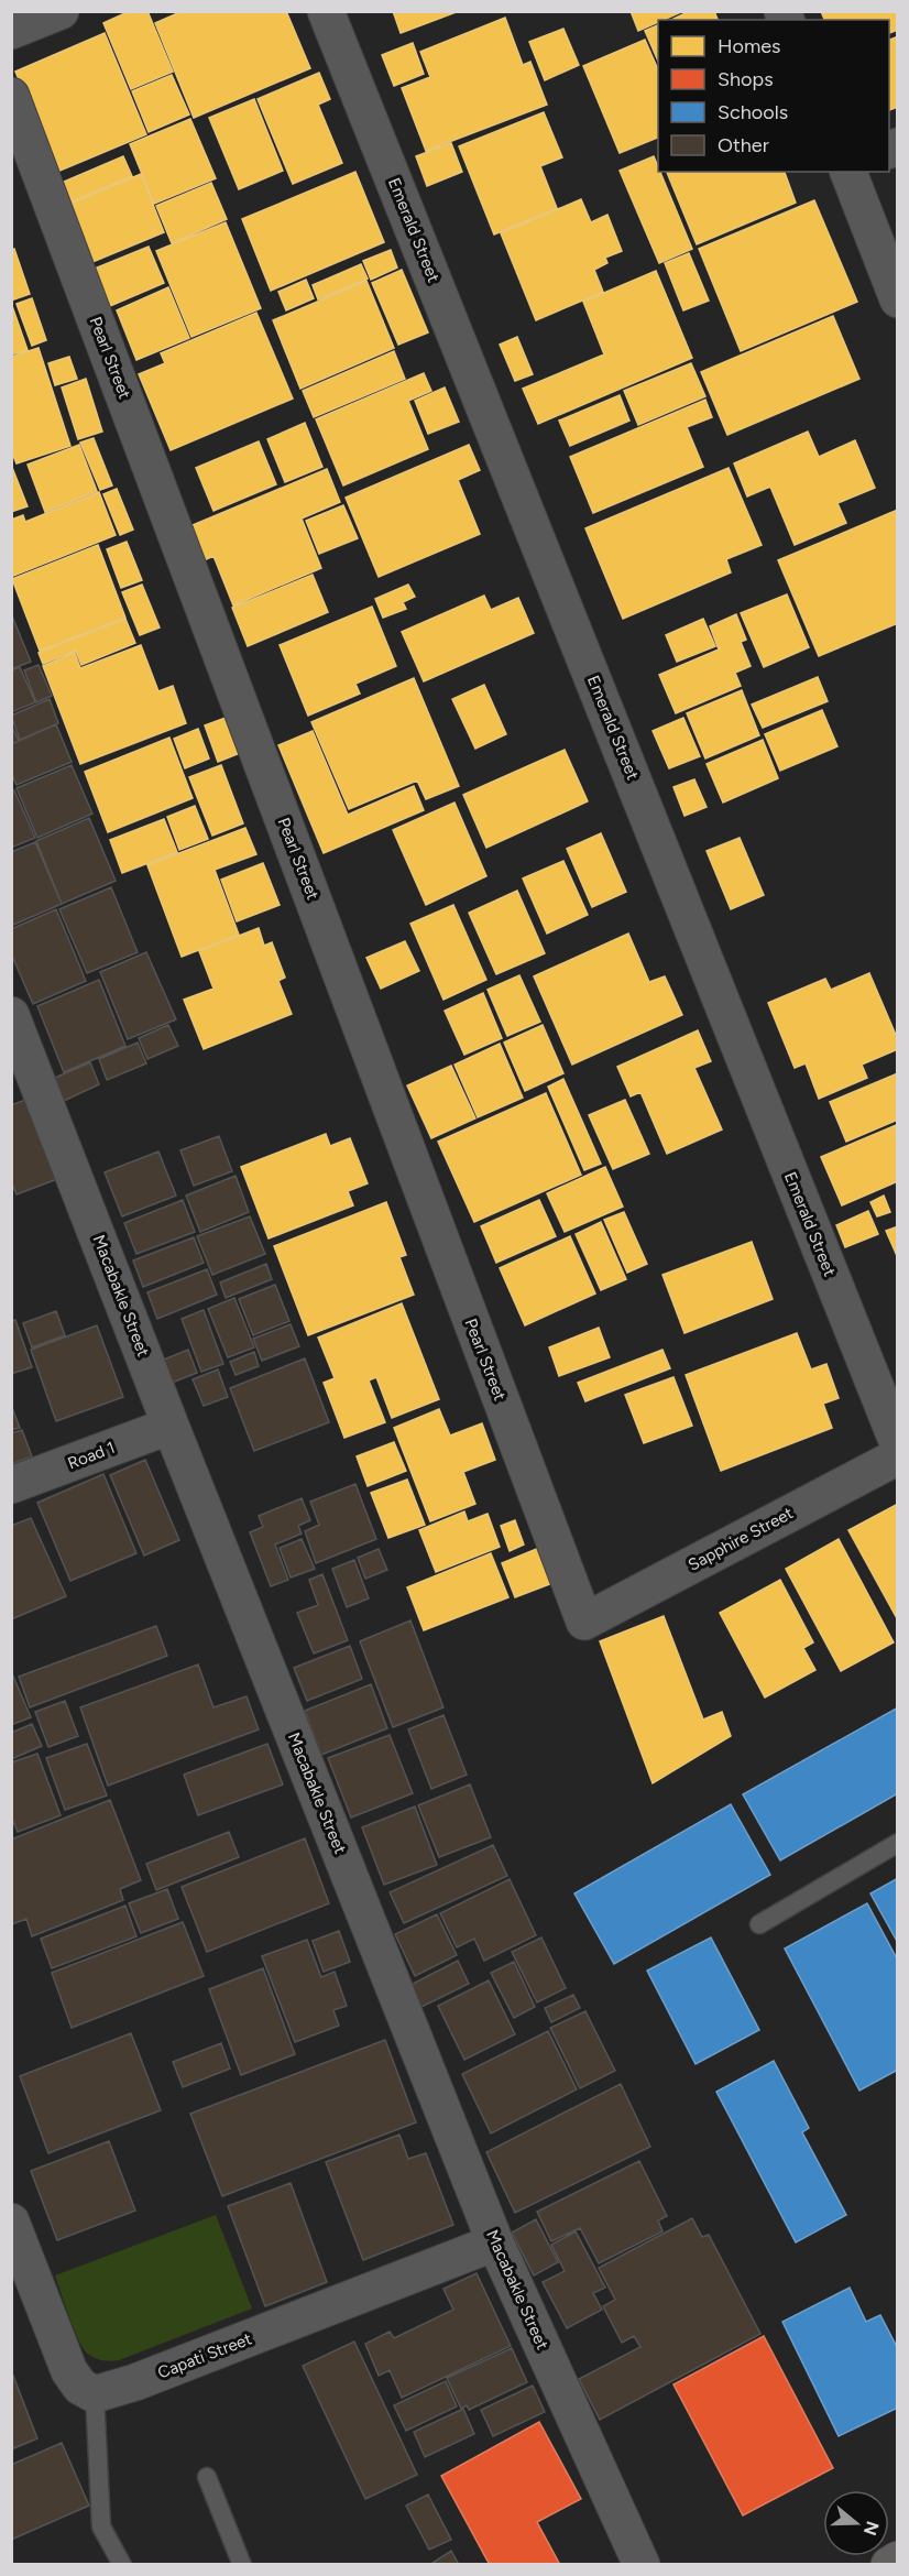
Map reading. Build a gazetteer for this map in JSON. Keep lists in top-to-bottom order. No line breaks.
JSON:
{"streets":{"street":["Emerald Street","Pearl Street","Macabakle Street","Road 1","Sapphire Street","Capati Street"]},"crossings":[["Pearl Street","Sapphire Street"],["Macabakle Street","Road 1"],["Macabakle Street","Capati Street"]],"legend":["Homes","Shops","Schools","Other"],"north":"right"}
